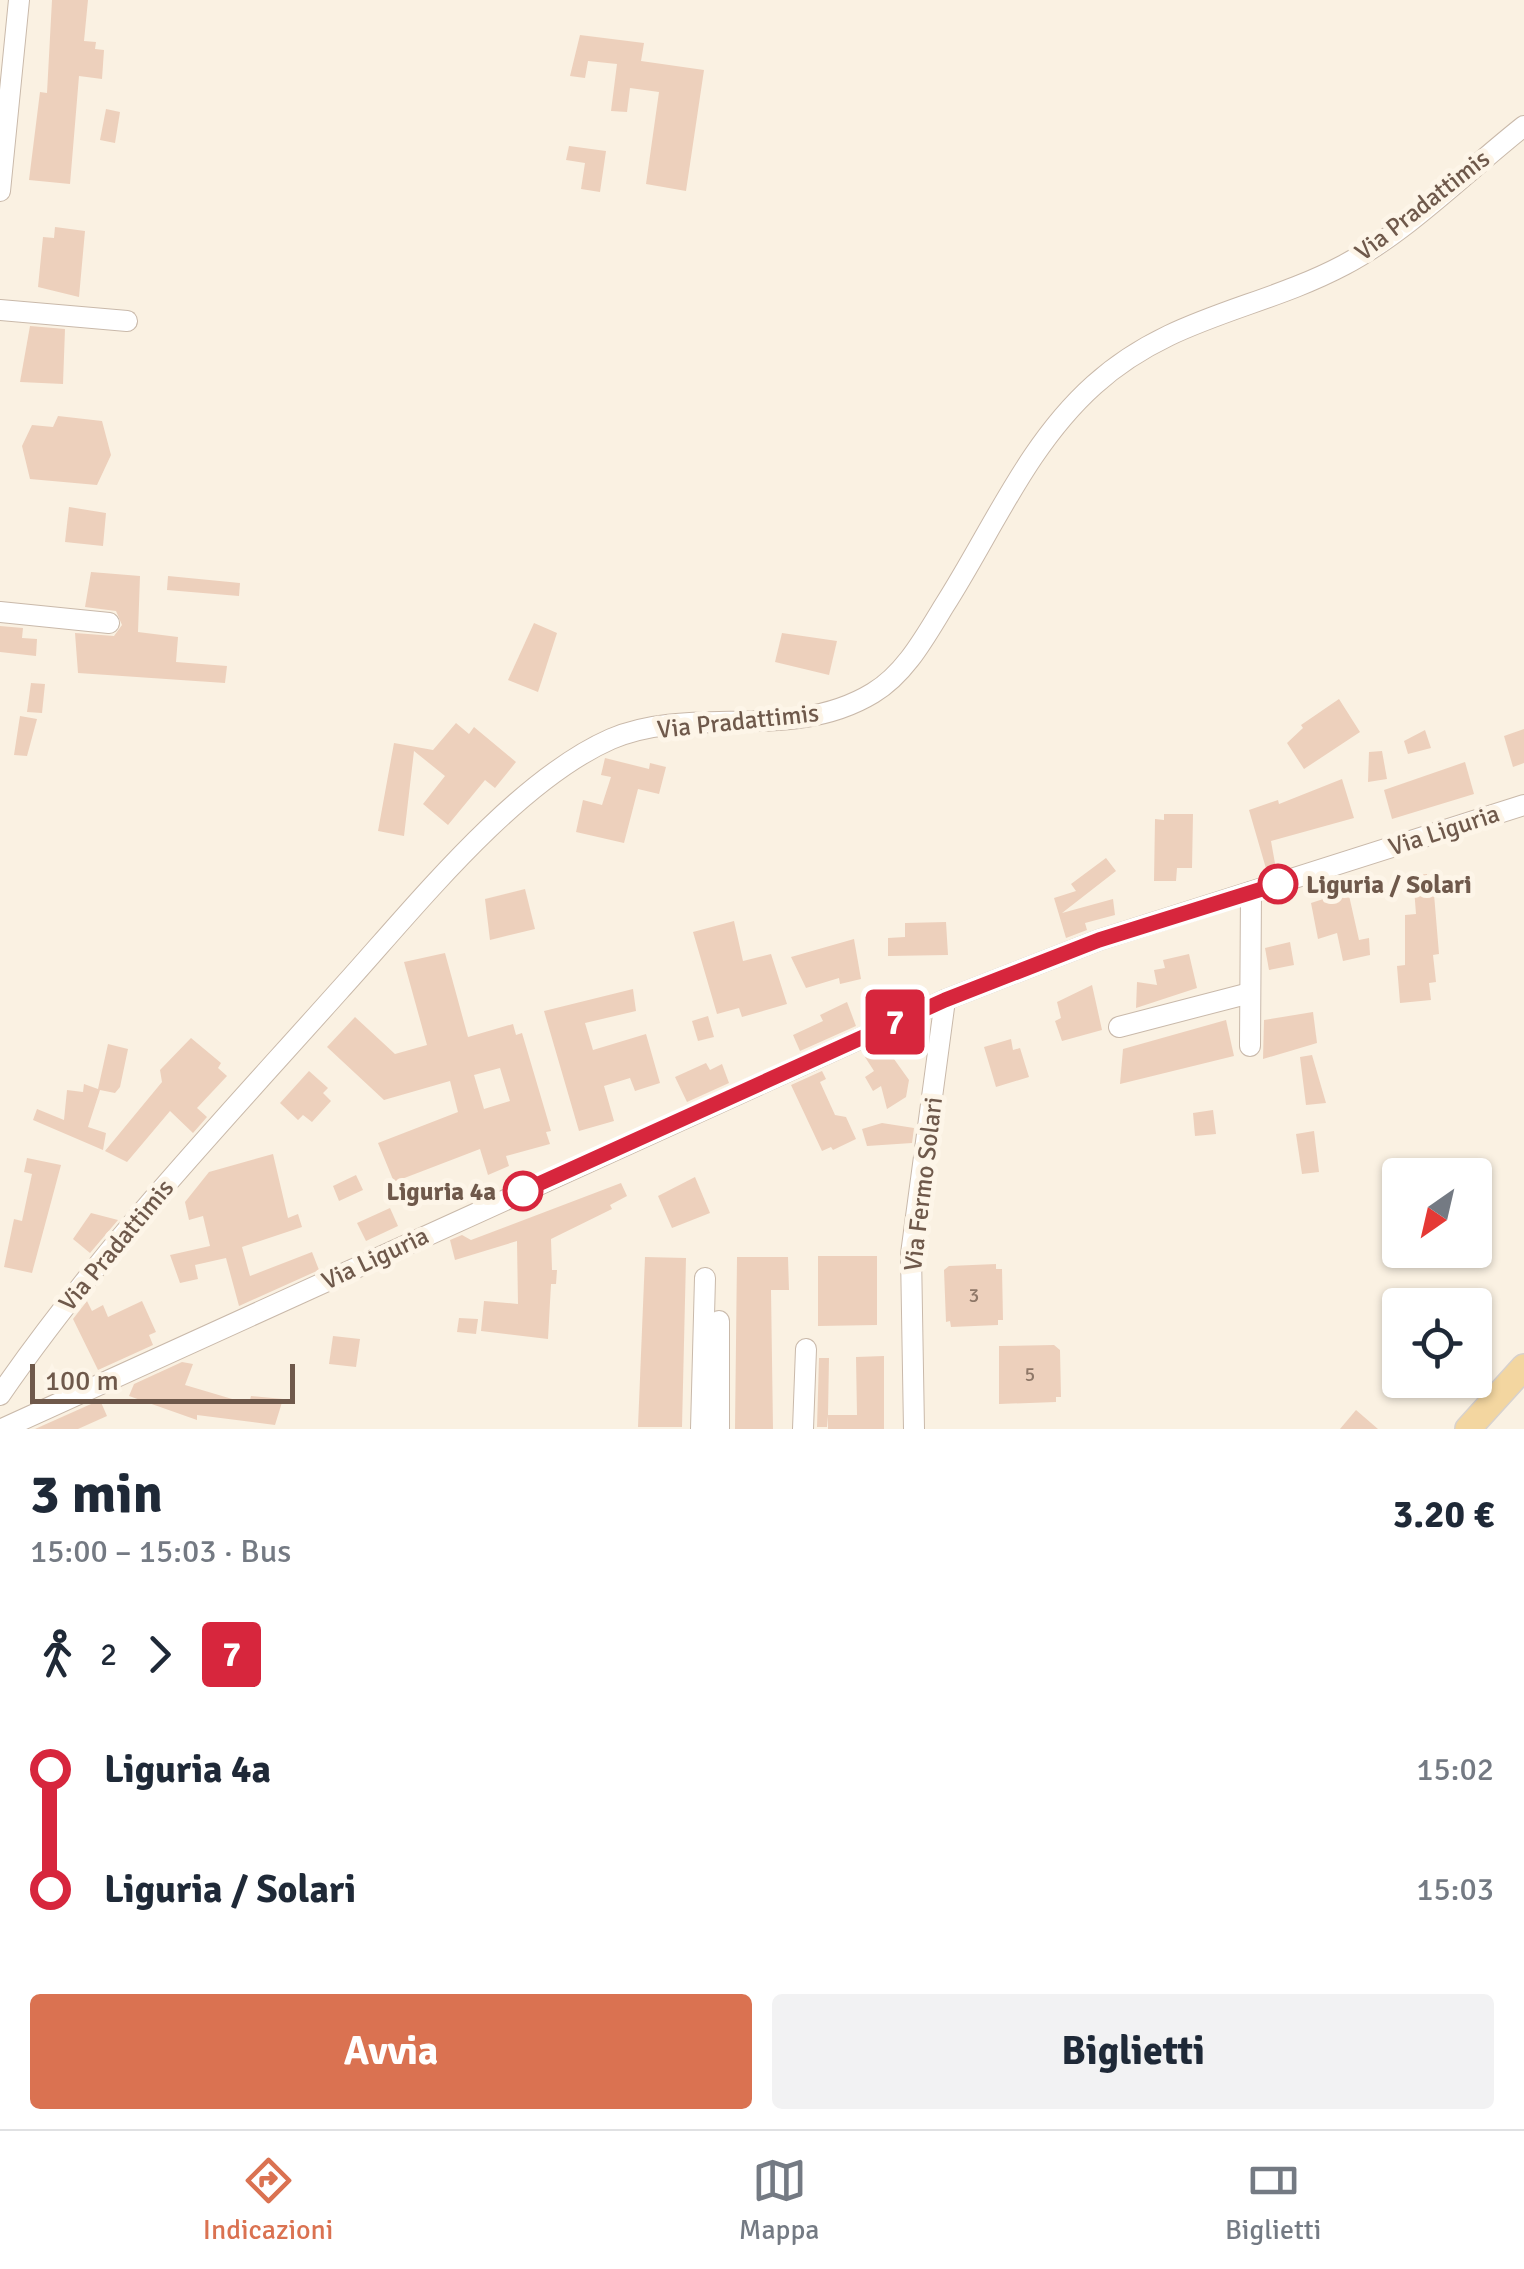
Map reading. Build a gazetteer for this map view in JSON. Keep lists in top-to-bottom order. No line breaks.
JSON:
{"streets":{"street":["Via Pradattimis","Via Liguria","Via Fermo Solari"]},"crossings":[["Via Liguria","Via Fermo Solari"]],"places":["Liguria / Solari","Liguria 4a"],"lines":["bus line 7"],"house_numbers":["3","5"],"scale_bar":"100 m","north":"bottom left","page":{"on_map":"7","scale":"100 m","heading":["3 min","15:00 – 15:03 · Bus","3.20 €"],"legs":["2","7"],"list":[{"name":"Liguria 4a","value":"15:02"},{"name":"Liguria / Solari","value":"15:03"}],"buttons":["Avvia","Biglietti"],"tabs":["Indicazioni","Mappa","Biglietti"]}}
